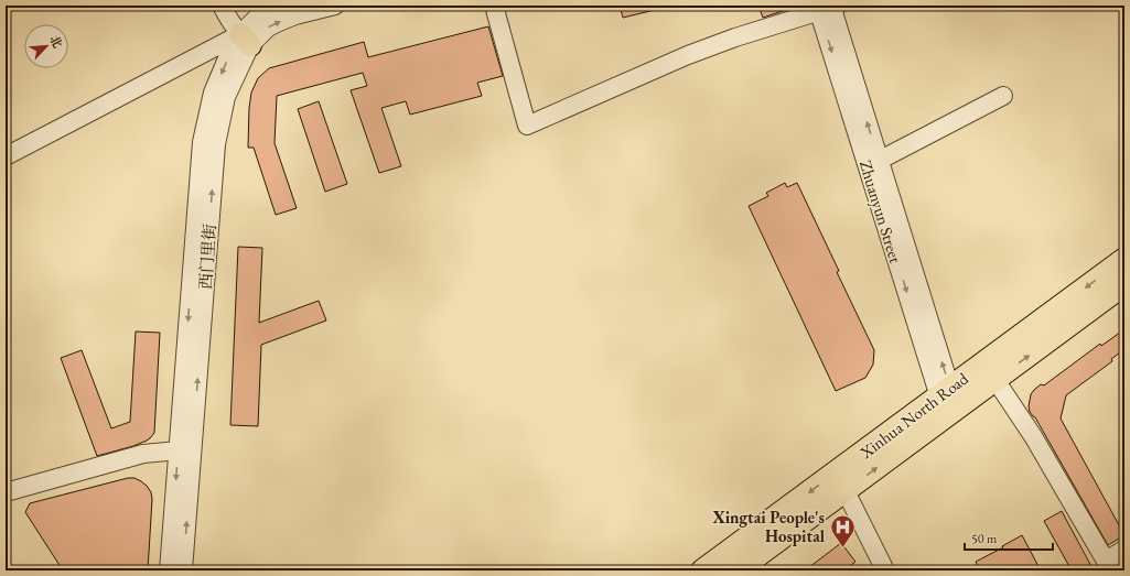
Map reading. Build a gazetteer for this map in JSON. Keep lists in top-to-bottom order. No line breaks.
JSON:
{"streets":{"main road":["Xinhua North Road"],"street":["Zhuanyun Street","西门里街"]},"crossings":[["Zhuanyun Street","Xinhua North Road"]],"places":{"hospital":["Xingtai People's Hospital"]},"scale_bar":"50 m","north":"top right"}
